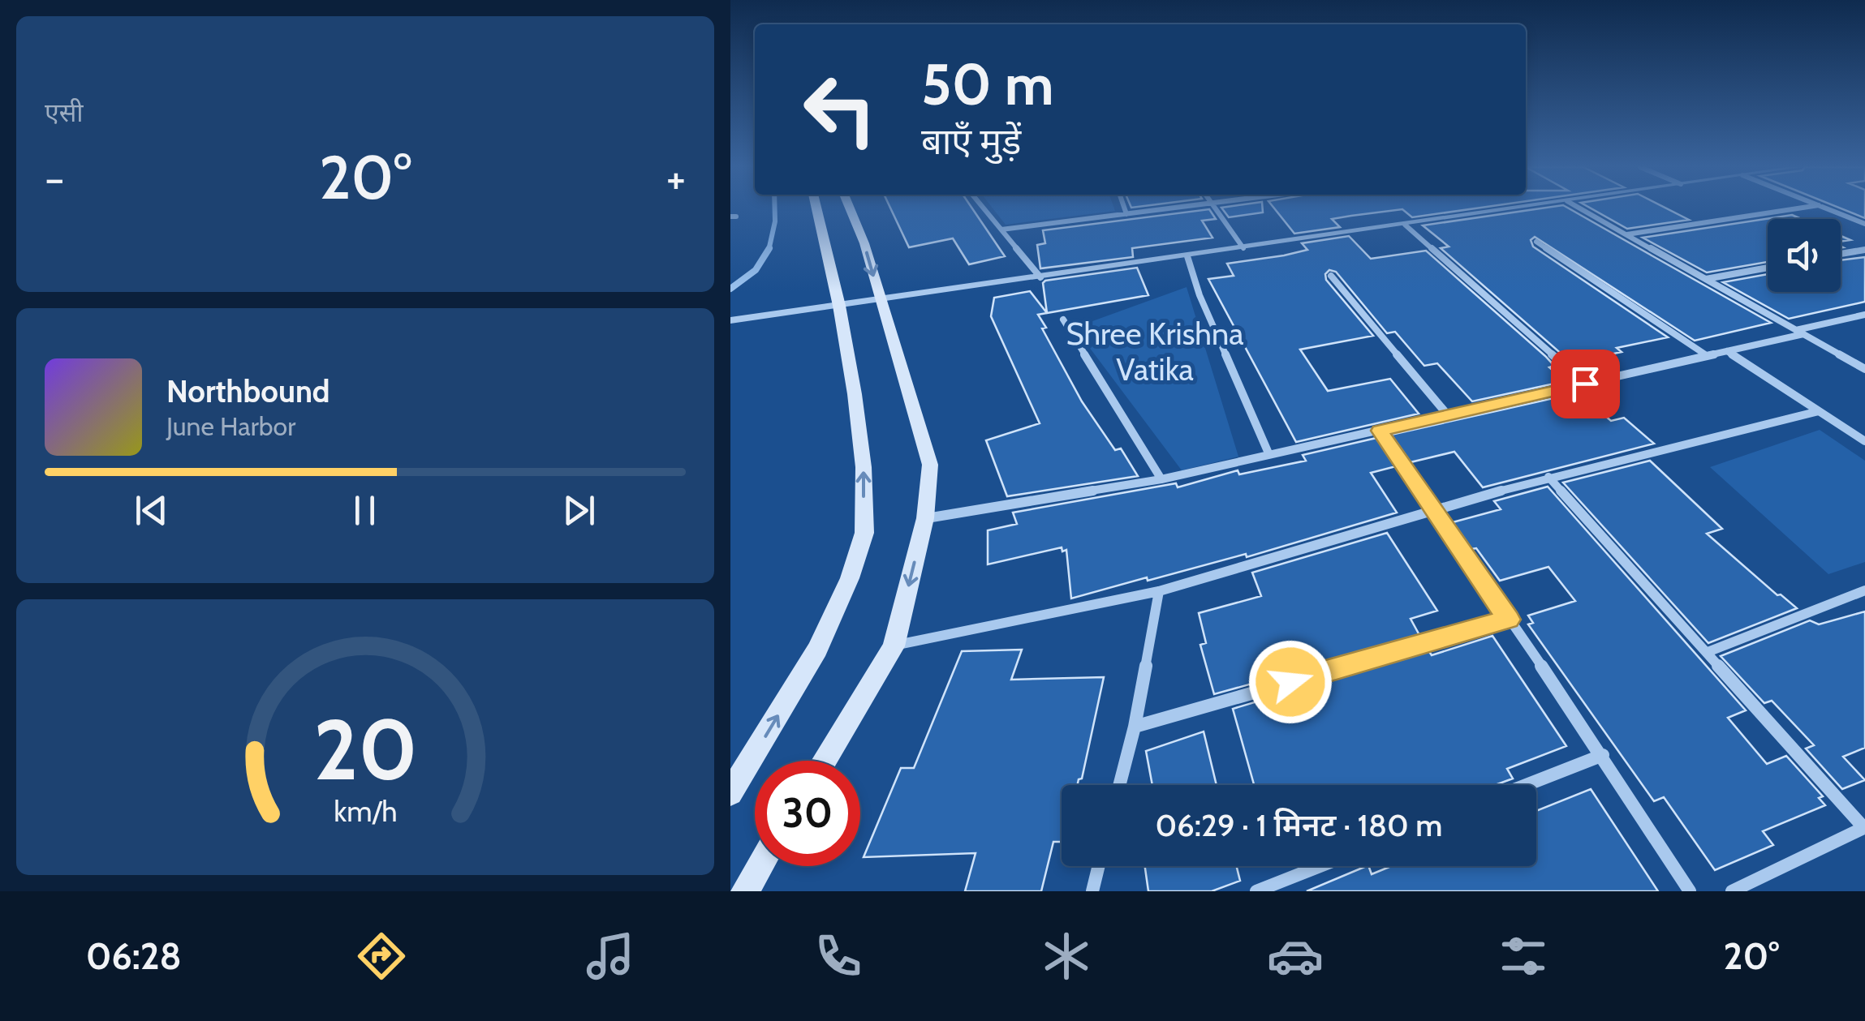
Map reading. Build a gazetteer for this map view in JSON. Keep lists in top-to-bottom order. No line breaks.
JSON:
{"parks":["Shree Krishna Vatika"],"page":{"tile":"एसी","turn":["50 m","बाएँ मुड़ें"],"heat":["−","20°","+"],"song":["Northbound","June Harbor"],"limit":"30","trip":"06:29 · 1 मिनट · 180 m","tabs":["06:28","20°"],"gauge":["20","km/h"]}}
